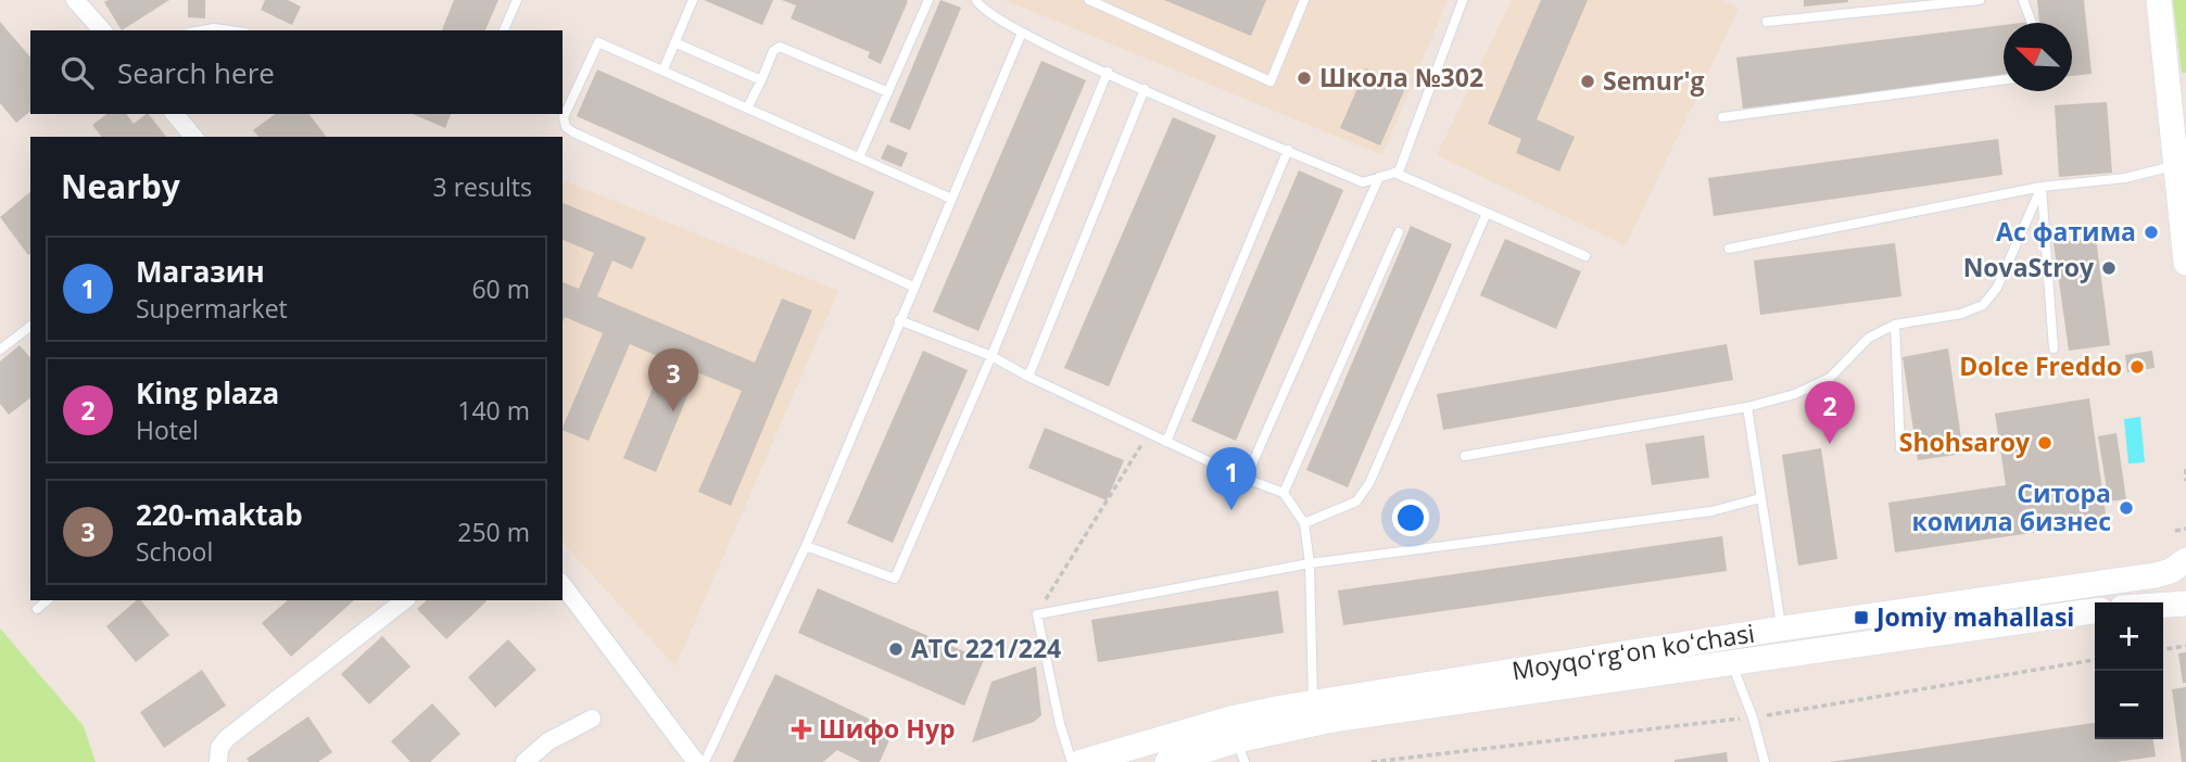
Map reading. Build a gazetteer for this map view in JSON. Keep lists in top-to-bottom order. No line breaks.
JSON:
{"streets":{"main road":["Moyqoʻrgʻon koʻchasi"]},"places":{"other":["Школа №302","Semur'g","Ас фатима","NovaStroy","Dolce Freddo","Shohsaroy","Ситора комила бизнес","АТС 221/224"],"transit":["Jomiy mahallasi"],"health":["Шифо Нур"]},"north":"top left","page":{"search":"Search here","heading":["Nearby","3 results"],"list":[{"mark":"1","name":"Магазин","note":"Supermarket","value":"60 m"},{"mark":"2","name":"King plaza","note":"Hotel","value":"140 m"},{"mark":"3","name":"220-maktab","note":"School","value":"250 m"}],"pins":["3","2","1"],"map_buttons":["+","−"]}}
